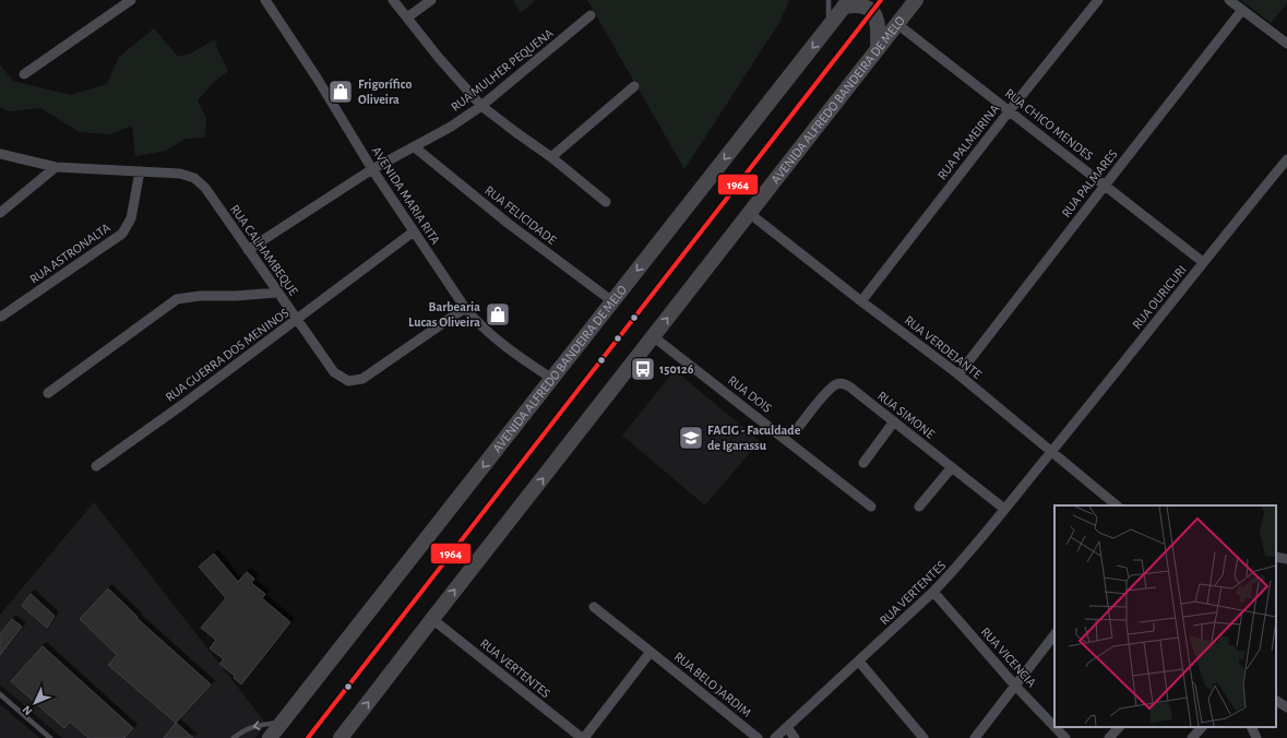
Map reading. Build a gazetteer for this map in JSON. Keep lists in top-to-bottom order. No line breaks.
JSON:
{"streets":{"highway":["AVENIDA ALFREDO BANDEIRA DE MELO"],"street":["RUA MULHER PEQUENA","RUA CHICO MENDES","RUA PALMEIRINA","RUA PALMARES","AVENIDA MARIA RITA","RUA FELICIDADE","RUA CALHAMBEQUE","RUA ASTRONALTA","RUA OURICURI","RUA VERDEJANTE","RUA GUERRA DOS MENINOS","RUA DOIS","RUA SIMONE","RUA VERTENTES","RUA VICENCIA","RUA BELO JARDIM"]},"crossings":[["RUA MULHER PEQUENA","AVENIDA MARIA RITA"],["RUA MULHER PEQUENA","RUA FELICIDADE"],["RUA MULHER PEQUENA","RUA CALHAMBEQUE"],["AVENIDA ALFREDO BANDEIRA DE MELO","RUA CHICO MENDES"],["AVENIDA ALFREDO BANDEIRA DE MELO","AVENIDA MARIA RITA"],["AVENIDA ALFREDO BANDEIRA DE MELO","RUA FELICIDADE"],["AVENIDA ALFREDO BANDEIRA DE MELO","RUA VERDEJANTE"],["AVENIDA ALFREDO BANDEIRA DE MELO","RUA DOIS"],["AVENIDA ALFREDO BANDEIRA DE MELO","RUA VERTENTES"],["RUA CHICO MENDES","RUA PALMEIRINA"],["RUA CHICO MENDES","RUA PALMARES"],["RUA CHICO MENDES","RUA OURICURI"],["RUA PALMEIRINA","RUA VERDEJANTE"],["RUA PALMARES","RUA VERDEJANTE"],["AVENIDA MARIA RITA","RUA CALHAMBEQUE"],["AVENIDA MARIA RITA","RUA GUERRA DOS MENINOS"],["RUA CALHAMBEQUE","RUA ASTRONALTA"],["RUA CALHAMBEQUE","RUA GUERRA DOS MENINOS"],["RUA OURICURI","RUA VERDEJANTE"],["RUA OURICURI","RUA VERTENTES"],["RUA VERDEJANTE","RUA VERTENTES"],["RUA SIMONE","RUA VERTENTES"],["RUA VERTENTES","RUA VICENCIA"]],"places":{"shop":["Frigorífico Oliveira","Barbearia Lucas Oliveira"],"bus stop":["150126"],"school or university":["FACIG - Faculdade de Igarassu"]},"lines":["transit line 1964"],"north":"bottom left"}
